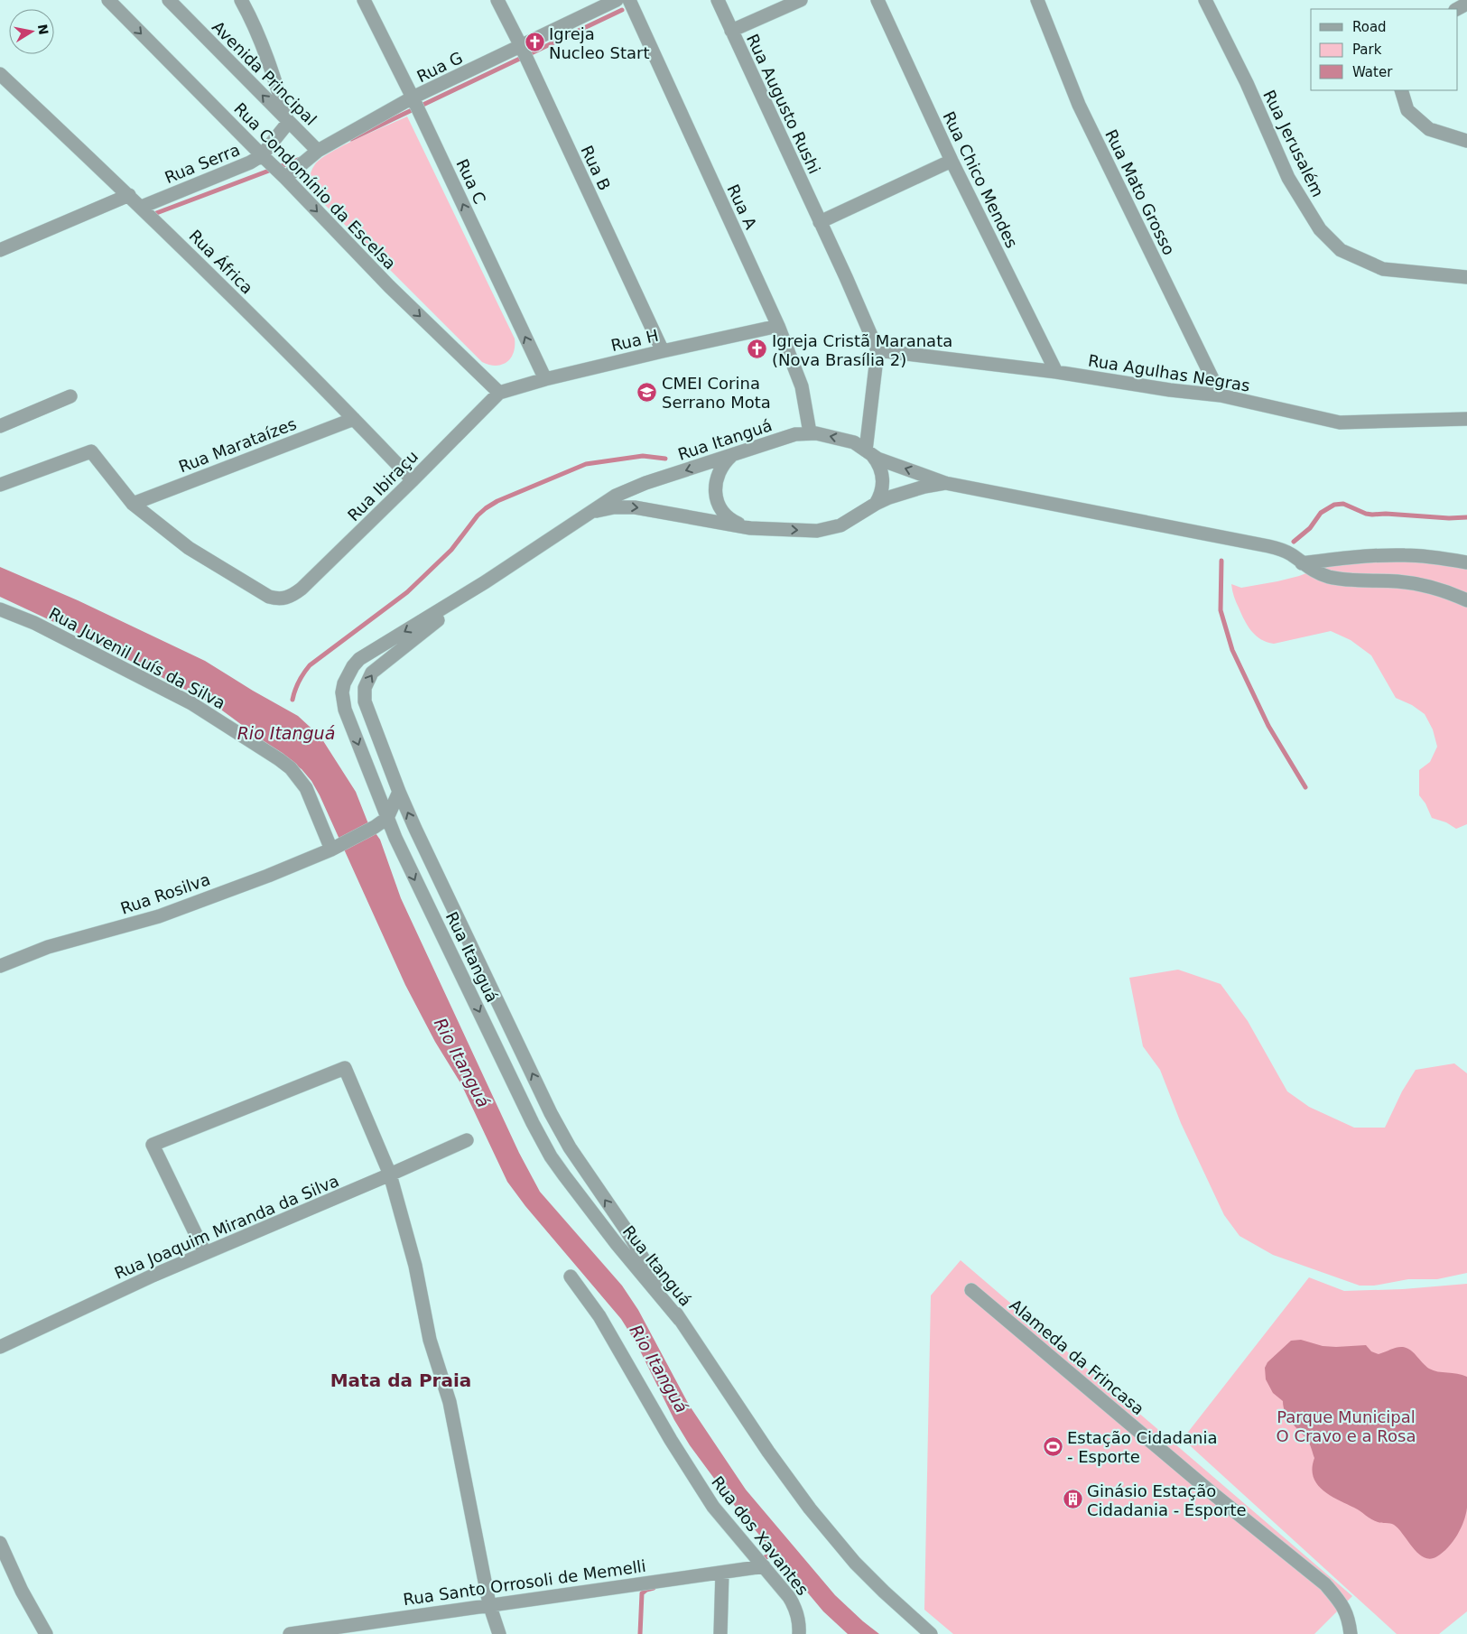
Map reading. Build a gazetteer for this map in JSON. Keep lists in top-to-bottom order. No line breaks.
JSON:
{"streets":{"street":["Rua G","Avenida Principal","Rua Augusto Rushi","Rua Jerusalém","Rua Serra","Rua B","Rua Chico Mendes","Rua C","Rua Condomínio da Escelsa","Rua Mato Grosso","Rua A","Rua África","Rua H","Rua Agulhas Negras","Rua Itanguá","Rua Marataízes","Rua Ibiraçu","Rua Juvenil Luís da Silva","Rua Rosilva","Rua Joaquim Miranda da Silva","Alameda da Frincasa","Rua dos Xavantes","Rua Santo Orrosoli de Memelli"]},"crossings":[["Rua G","Avenida Principal"],["Rua G","Rua B"],["Rua G","Rua C"],["Rua G","Rua Condomínio da Escelsa"],["Avenida Principal","Rua Serra"],["Rua Augusto Rushi","Rua Agulhas Negras"],["Rua Serra","Rua Condomínio da Escelsa"],["Rua Serra","Rua África"],["Rua B","Rua H"],["Rua Chico Mendes","Rua Agulhas Negras"],["Rua C","Rua H"],["Rua Condomínio da Escelsa","Rua H"],["Rua Condomínio da Escelsa","Rua Ibiraçu"],["Rua Mato Grosso","Rua Agulhas Negras"],["Rua A","Rua H"],["Rua A","Rua Itanguá"],["Rua África","Rua Marataízes"],["Rua África","Rua Ibiraçu"],["Rua H","Rua Ibiraçu"],["Rua Itanguá","Rua Rosilva"],["Rua Marataízes","Rua Ibiraçu"],["Rua Juvenil Luís da Silva","Rua Rosilva"],["Rua dos Xavantes","Rua Santo Orrosoli de Memelli"]],"one_way":["Rua C","Rua Condomínio da Escelsa"],"districts":["Mata da Praia"],"water":["Rio Itanguá"],"parks":["Parque Municipal O Cravo e a Rosa"],"places":{"church":["Igreja Nucleo Start","Igreja Cristã Maranata (Nova Brasília 2)"],"school or university":["CMEI Corina Serrano Mota"],"sports":["Estação Cidadania - Esporte"],"building":["Ginásio Estação Cidadania - Esporte"]},"legend":["Road","Park","Water"],"north":"right"}
